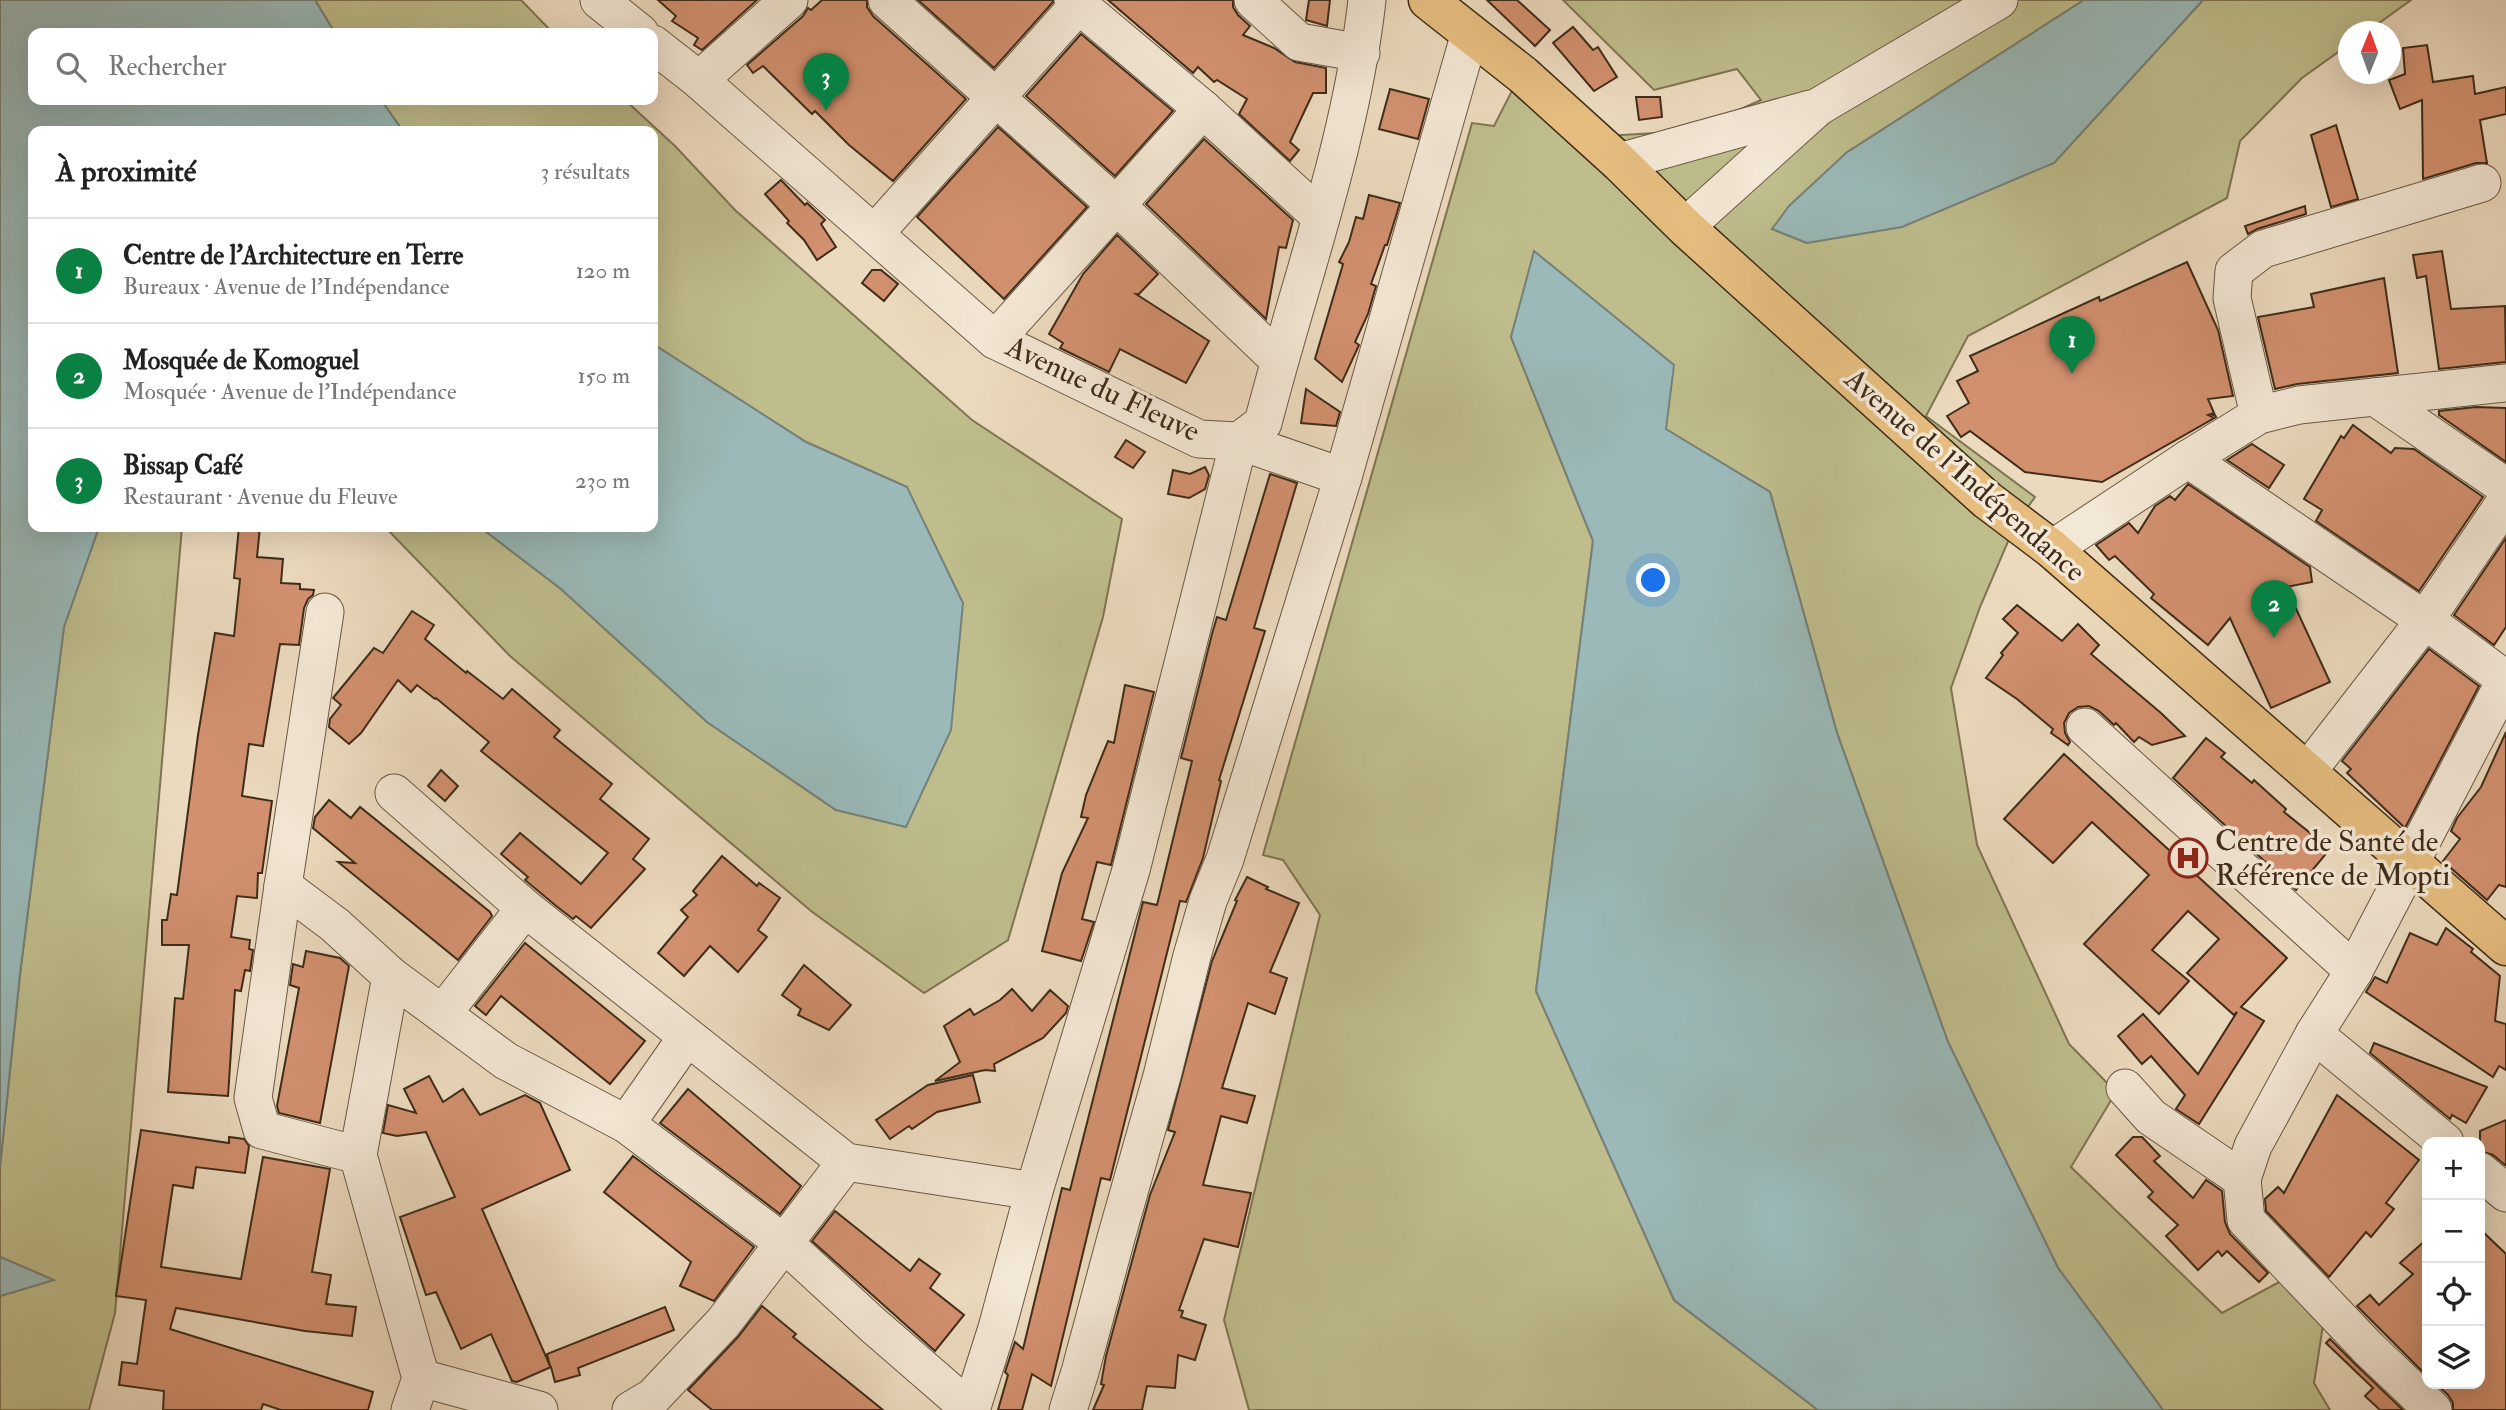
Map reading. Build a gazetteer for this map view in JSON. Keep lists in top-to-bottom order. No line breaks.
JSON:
{"streets":{"main road":["Avenue de l'Indépendance"],"street":["Avenue du Fleuve"]},"places":{"hospital":["Centre de Santé de Référence de Mopti"]},"north":"top","page":{"search":"Rechercher","pins":["3","1","2"],"heading":["À proximité","3 résultats"],"list":[{"mark":"1","name":"Centre de l’Architecture en Terre","note":"Bureaux · Avenue de l'Indépendance","value":"120 m"},{"mark":"2","name":"Mosquée de Komoguel","note":"Mosquée · Avenue de l'Indépendance","value":"150 m"},{"mark":"3","name":"Bissap Café","note":"Restaurant · Avenue du Fleuve","value":"230 m"}],"map_buttons":["+","−"]}}
